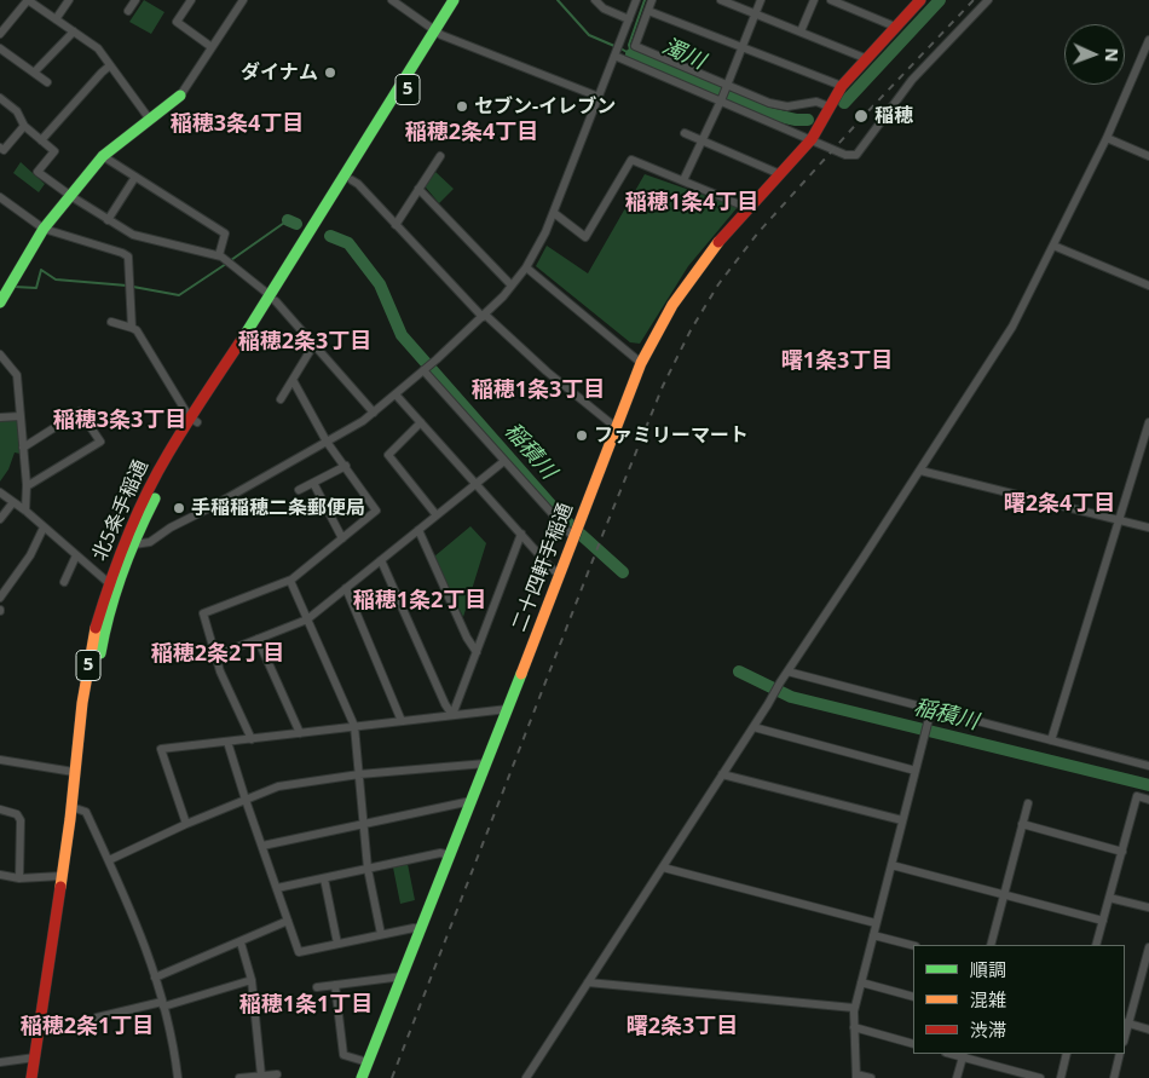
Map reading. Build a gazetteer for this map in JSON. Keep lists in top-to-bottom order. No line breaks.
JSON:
{"streets":{"main road":["5","北5条手稲通","二十四軒手稲通"]},"districts":["稲穂3条4丁目","稲穂2条4丁目","稲穂1条4丁目","稲穂2条3丁目","曙1条3丁目","稲穂1条3丁目","稲穂3条3丁目","曙2条4丁目","稲穂1条2丁目","稲穂2条2丁目","稲穂1条1丁目","稲穂2条1丁目","曙2条3丁目"],"water":["濁川","稲積川"],"places":["ダイナム","セブン-イレブン","稲穂","ファミリーマート","手稲稲穂二条郵便局"],"legend":["順調","混雑","渋滞"],"north":"right"}
